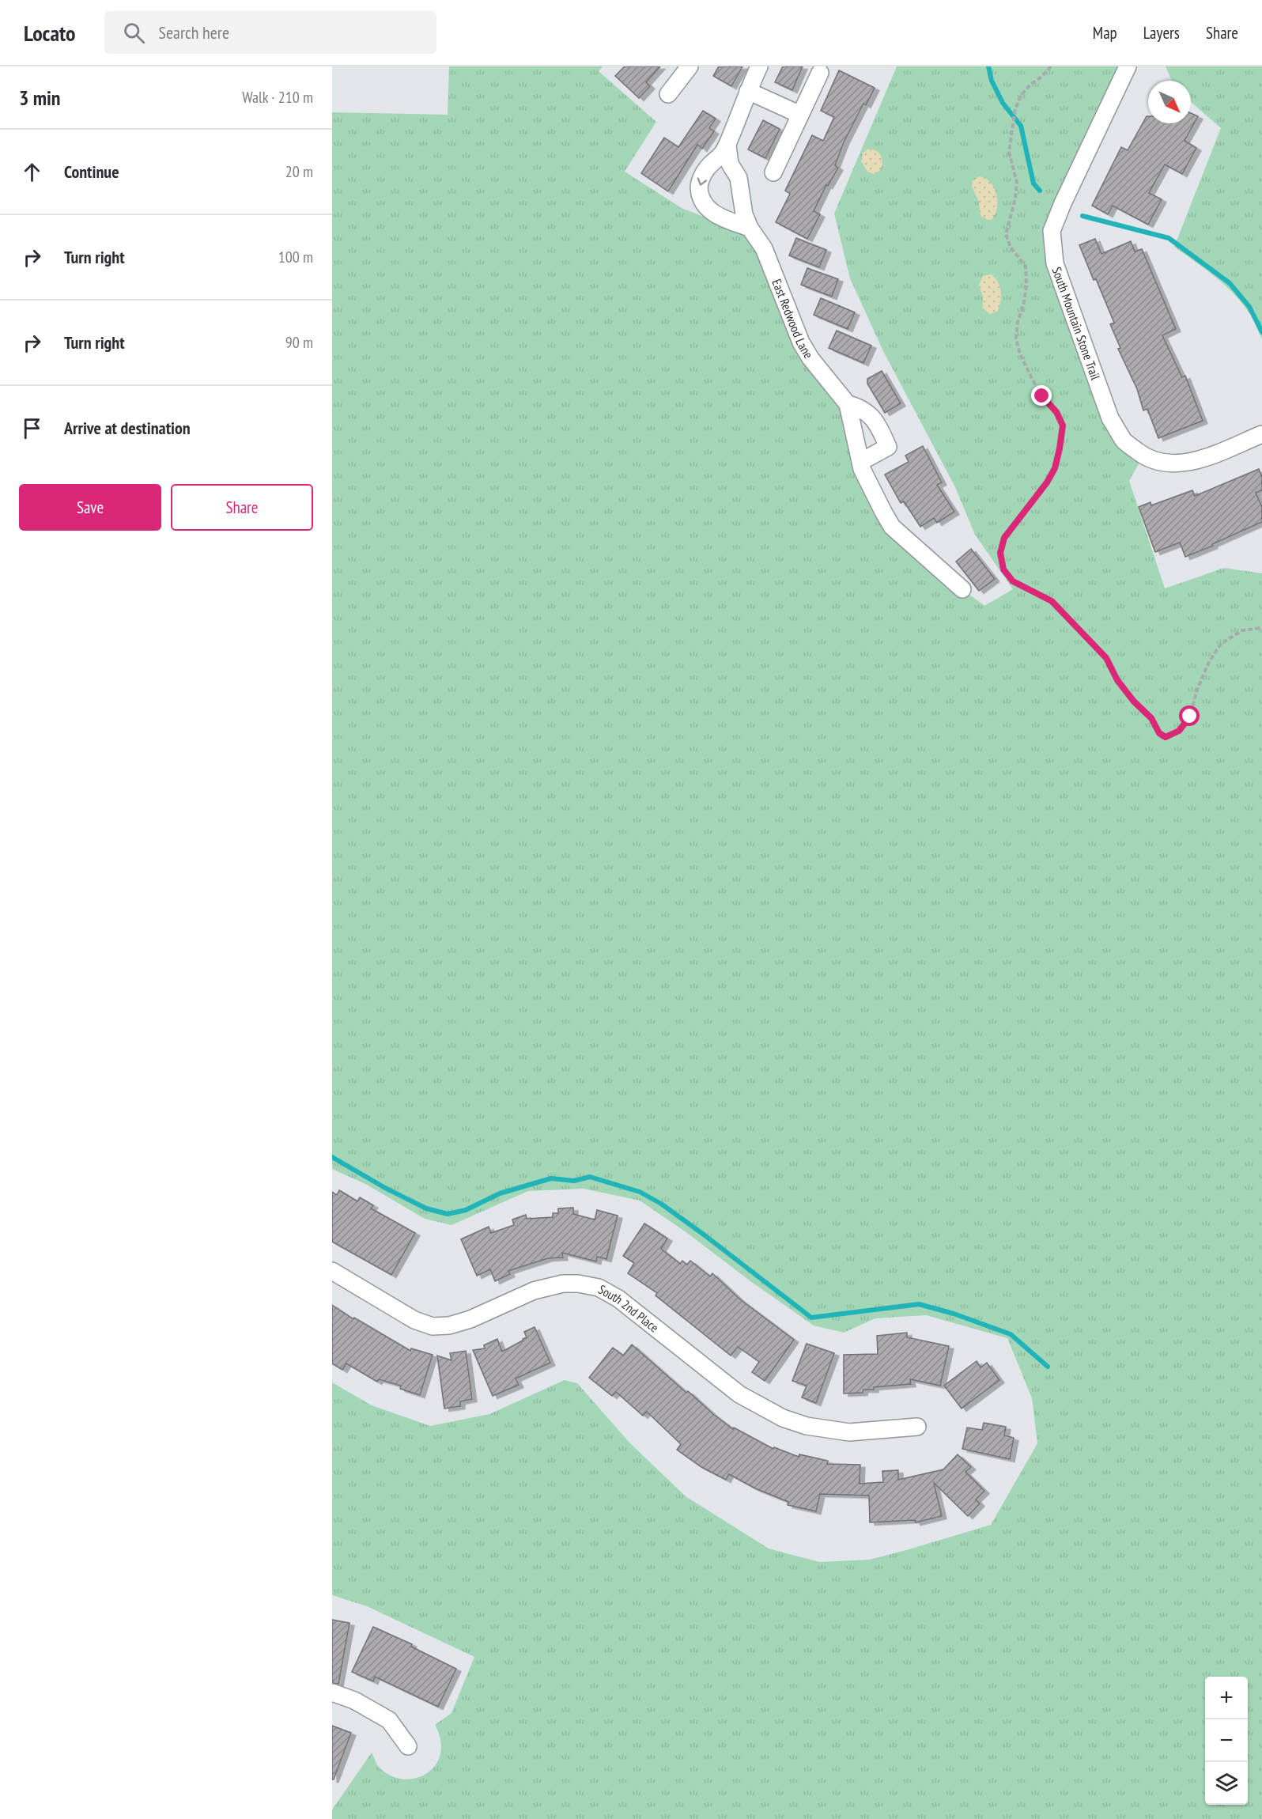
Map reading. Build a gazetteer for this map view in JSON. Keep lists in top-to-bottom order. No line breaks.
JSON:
{"streets":{"street":["East Redwood Lane","South Mountain Stone Trail","South 2nd Place"]},"north":"bottom right","page":{"header":"Locato","search":"Search here","nav":["Map","Layers","Share"],"heading":["3 min","Walk · 210 m"],"list":[["Continue","20 m"],["Turn right","100 m"],["Turn right","90 m"],"Arrive at destination"],"buttons":["Save","Share"],"map_buttons":["+","−"]}}
